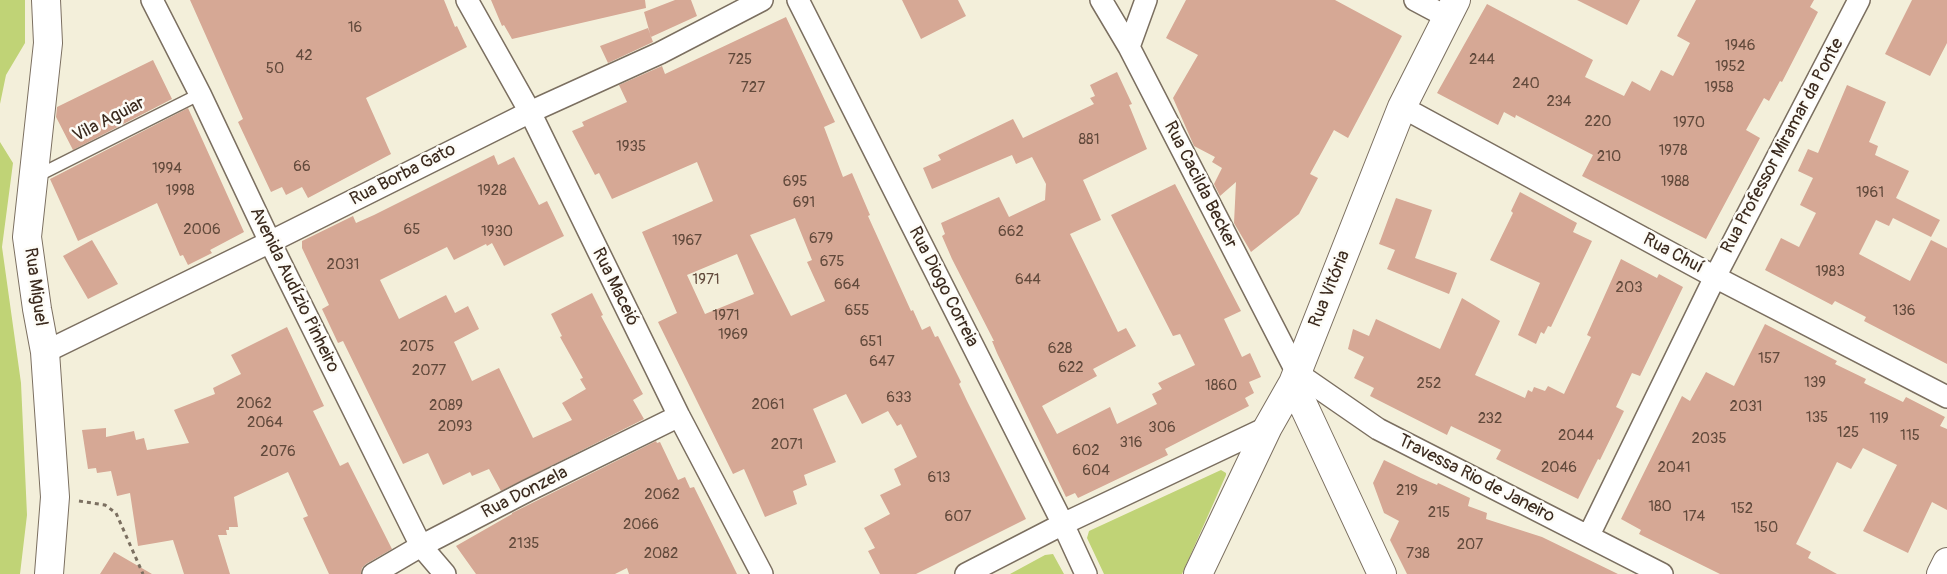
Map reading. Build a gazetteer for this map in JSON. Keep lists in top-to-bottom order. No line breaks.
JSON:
{"streets":{"main road":["Rua Cacilda Becker","Rua Miguel","Rua Vitória"],"street":["Rua Professor Miramar da Ponte","Rua Borba Gato","Rua Chuí","Rua Maceió","Rua Diogo Correia","Avenida Audízio Pinheiro","Travessa Rio de Janeiro","Rua Donzela"],"lane":["Vila Aguiar"]},"crossings":[["Vila Aguiar","Rua Miguel"],["Vila Aguiar","Avenida Audízio Pinheiro"],["Rua Professor Miramar da Ponte","Rua Chuí"],["Rua Professor Miramar da Ponte","Travessa Rio de Janeiro"],["Rua Borba Gato","Rua Miguel"],["Rua Borba Gato","Rua Maceió"],["Rua Borba Gato","Avenida Audízio Pinheiro"],["Rua Cacilda Becker","Rua Vitória"],["Rua Cacilda Becker","Travessa Rio de Janeiro"],["Rua Chuí","Rua Vitória"],["Rua Maceió","Rua Donzela"],["Rua Vitória","Travessa Rio de Janeiro"],["Avenida Audízio Pinheiro","Rua Donzela"]],"house_numbers":["16","1946","42","725","244","1952","50","240","727","1958","234","220","1970","881","1935","1978","210","66","1994","695","1988","1998","1928","1961","691","2006","65","1930","662","679","1967","675","2031","1983","1971","644","664","203","655","136","1971","1969","651","2075","628","157","647","622","2077","139","252","1860","633","2062","2061","2089","2031","135","232","119","2064","2093","306","125","2044","115","2035","316","2071","602","2076","2046","2041","604","613","219","2062","180","152","215","607","174","2066","150","2135","207","2082","738"]}
